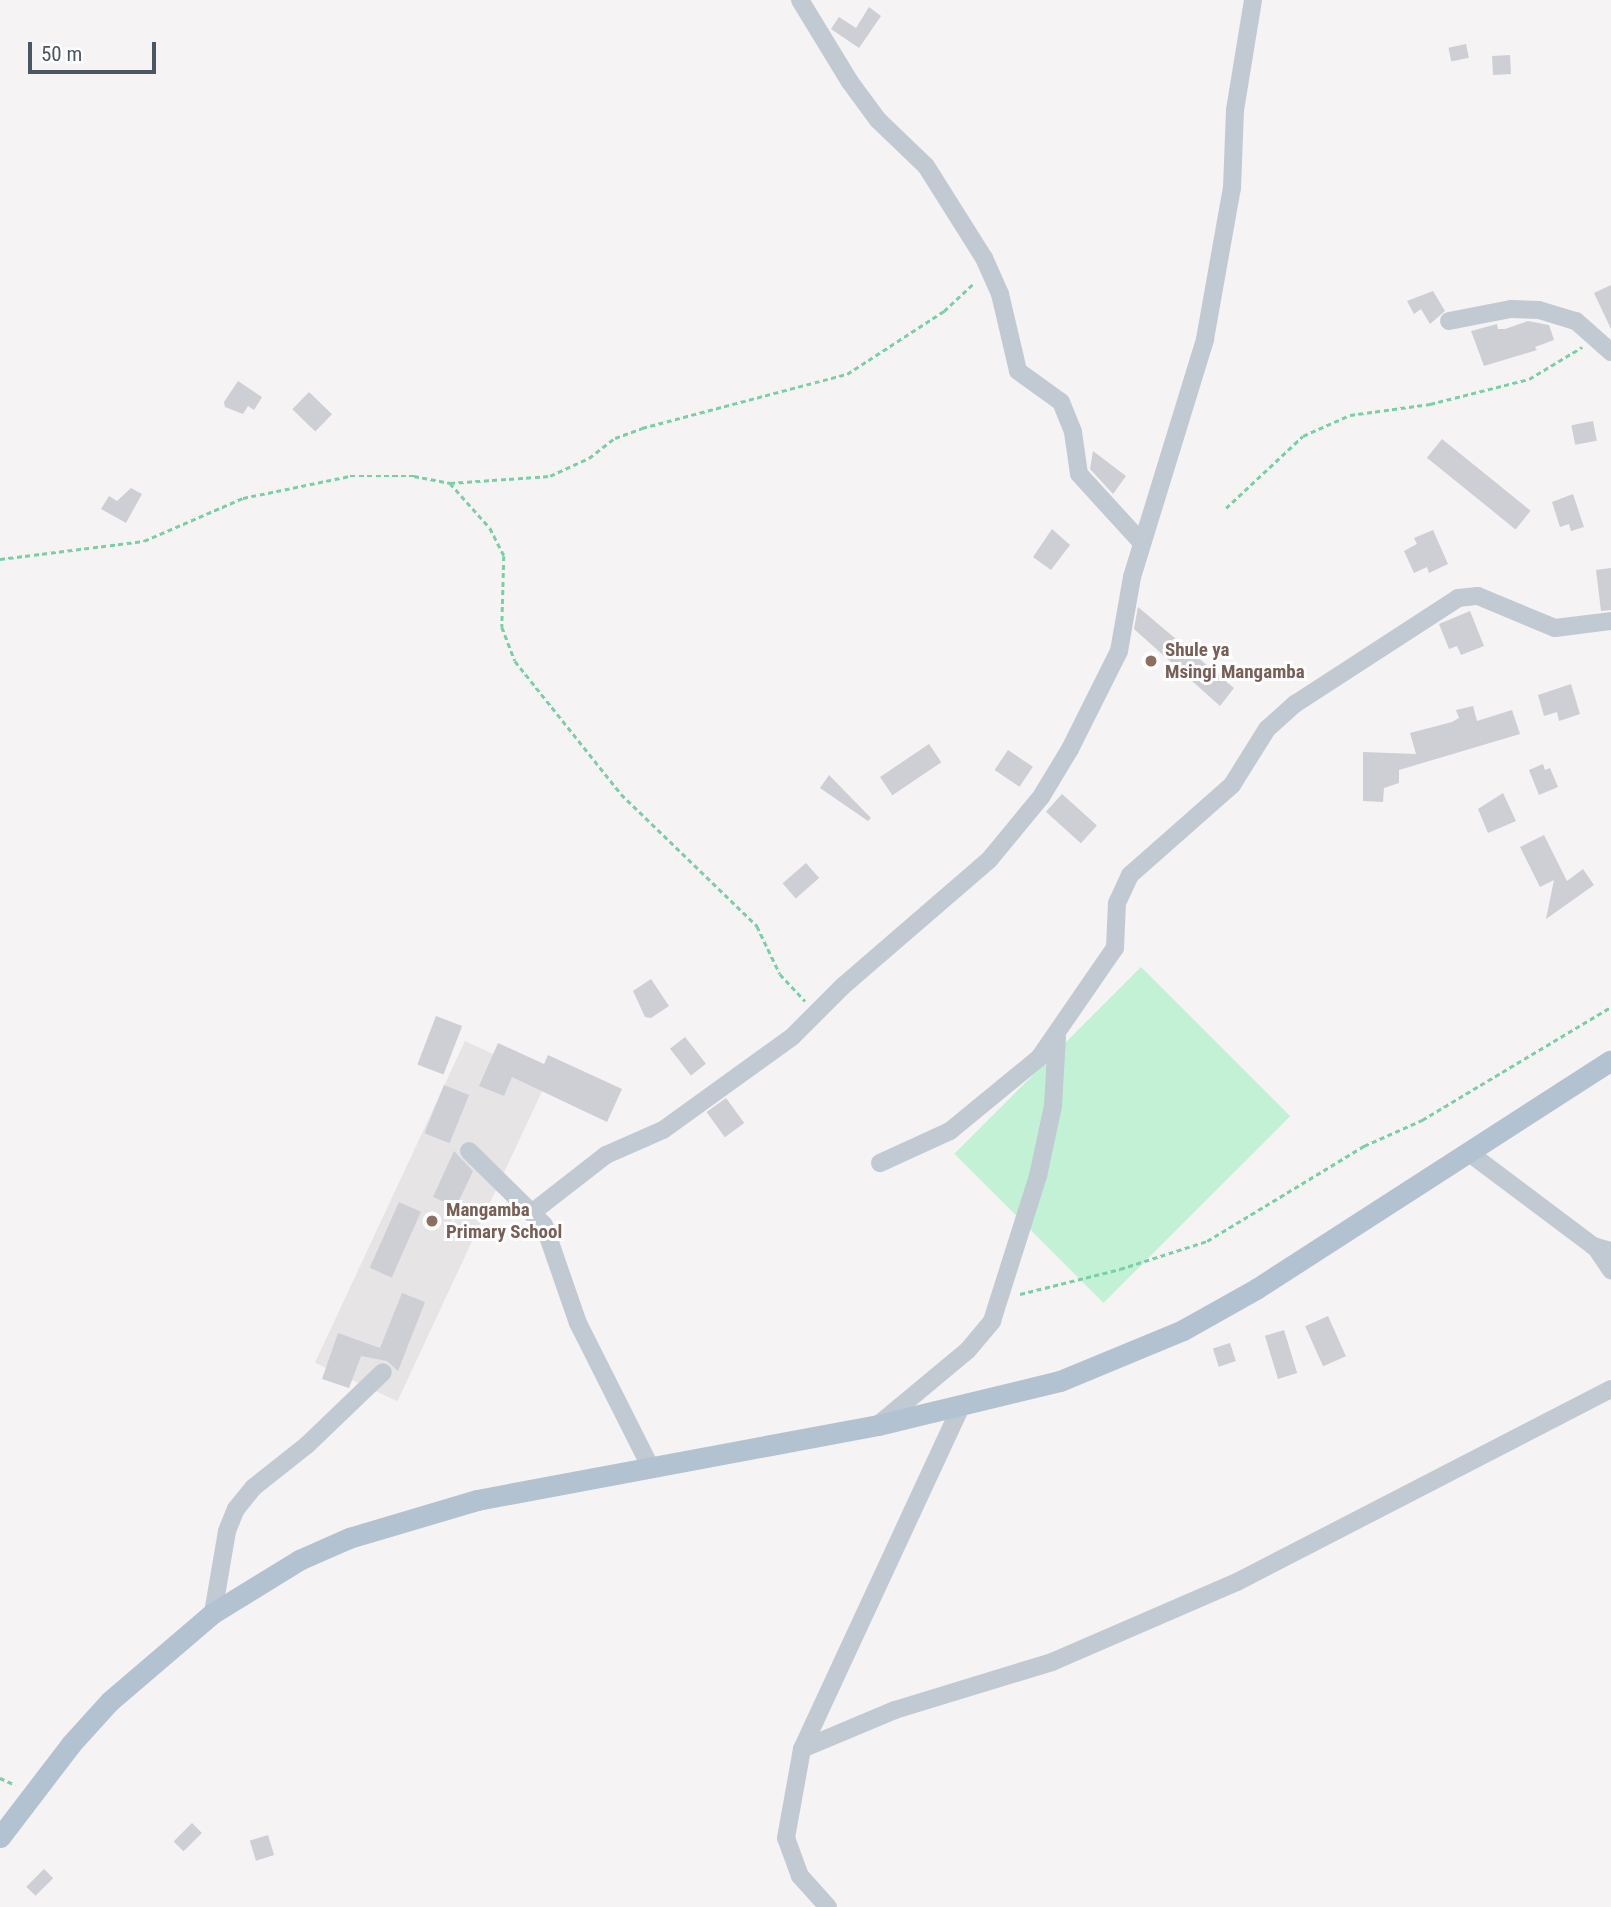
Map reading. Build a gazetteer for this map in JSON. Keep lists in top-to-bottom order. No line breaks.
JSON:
{"places":["Shule ya Msingi Mangamba","Mangamba Primary School"],"scale_bar":"50 m"}
